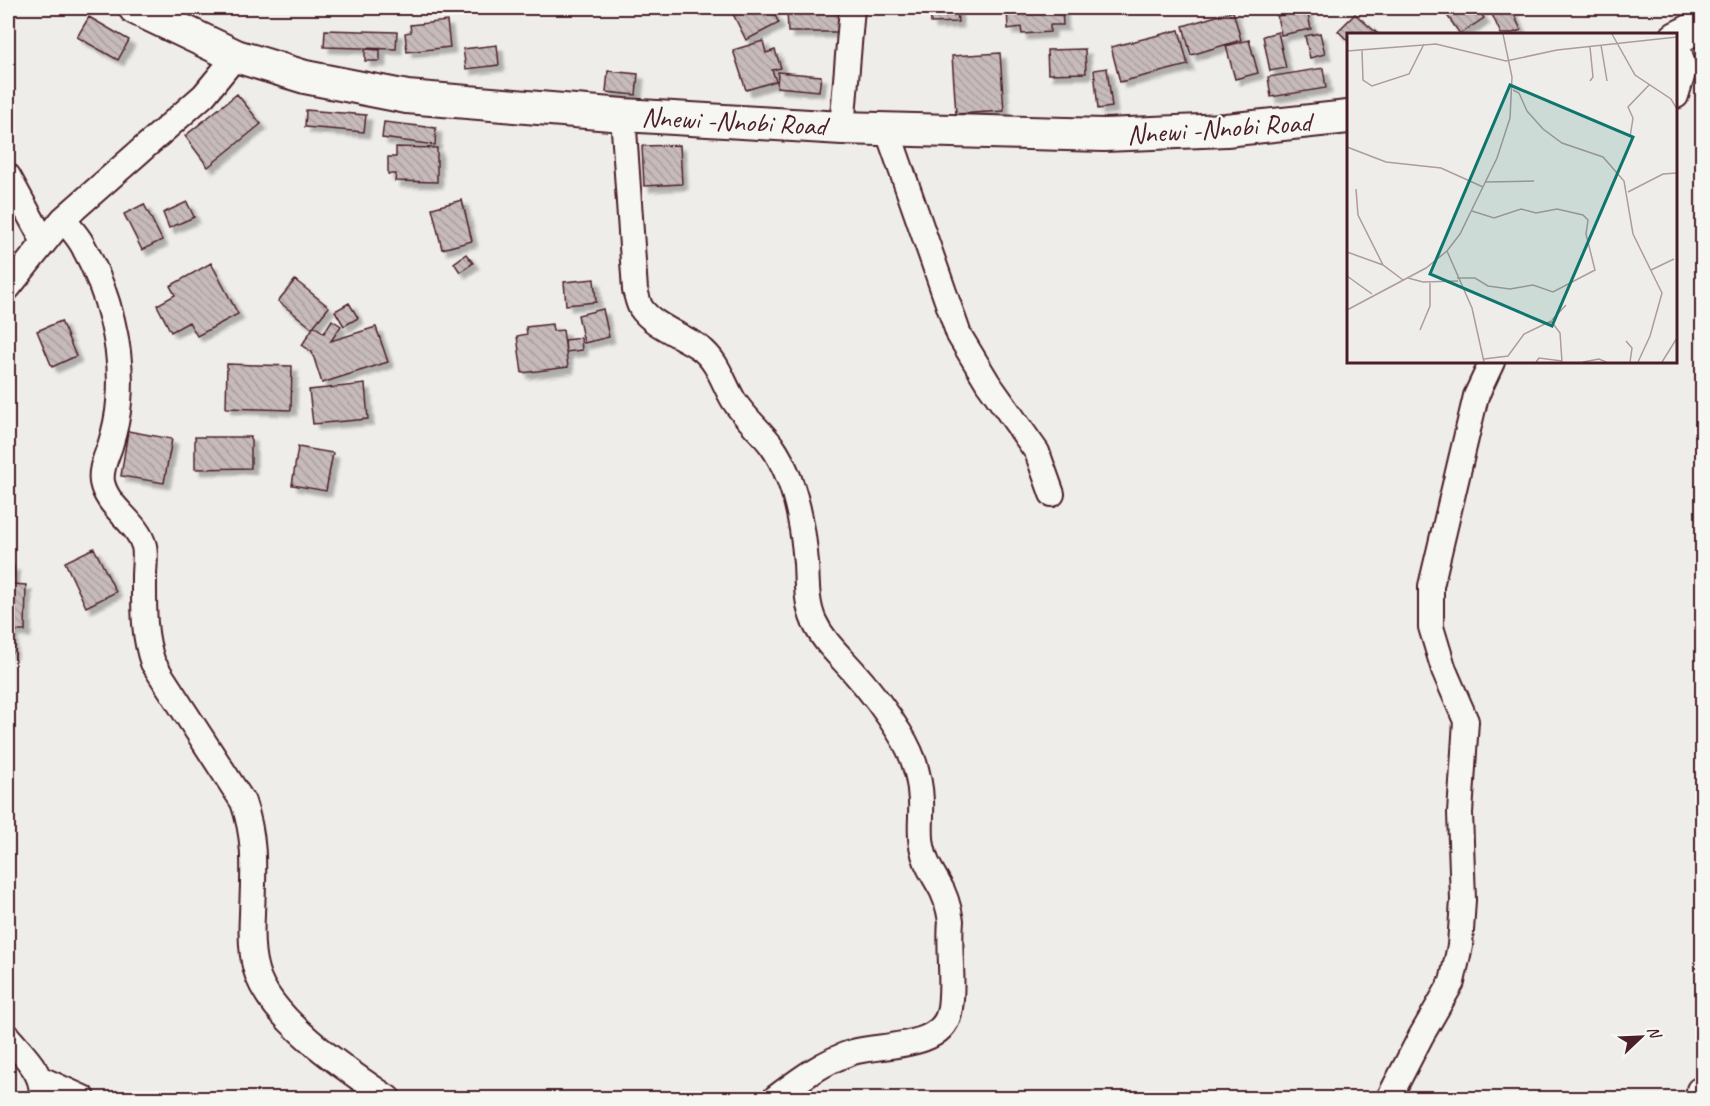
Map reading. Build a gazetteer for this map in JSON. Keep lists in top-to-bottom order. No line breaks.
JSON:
{"streets":{"main road":["Nnewi -Nnobi Road"]},"north":"top right"}
